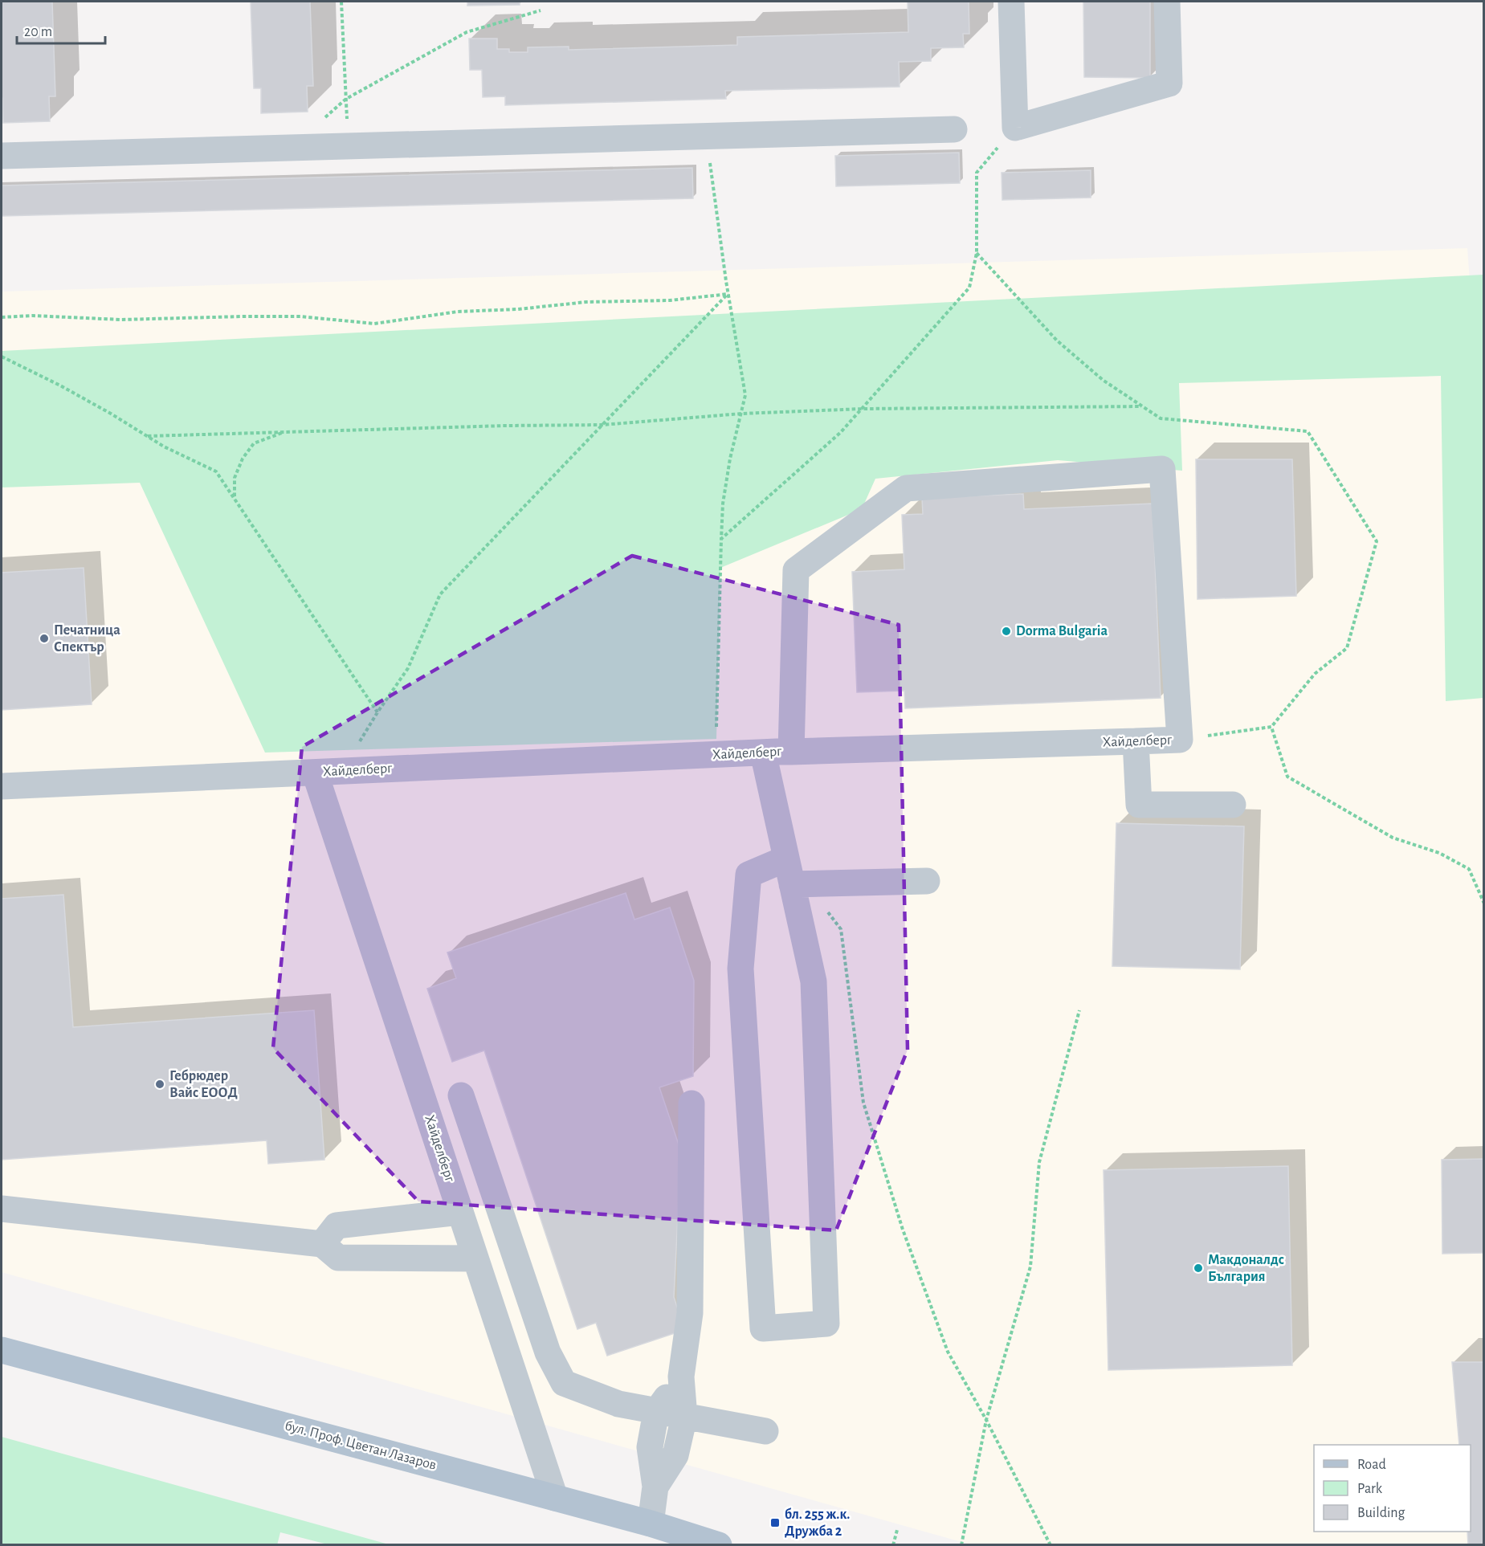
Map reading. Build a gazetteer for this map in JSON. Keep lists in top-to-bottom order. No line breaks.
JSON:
{"streets":{"main road":["бул. Проф. Цветан Лазаров"],"street":["Хайделберг"]},"crossings":[["Хайделберг","бул. Проф. Цветан Лазаров"]],"places":{"other":["Dorma Bulgaria","Печатница Спектър","Гебрюдер Вайс ЕООД","Макдоналдс България"],"transit":["бл. 255 ж.к. Дружба 2"]},"legend":["Road","Park","Building"],"scale_bar":"20 m"}
